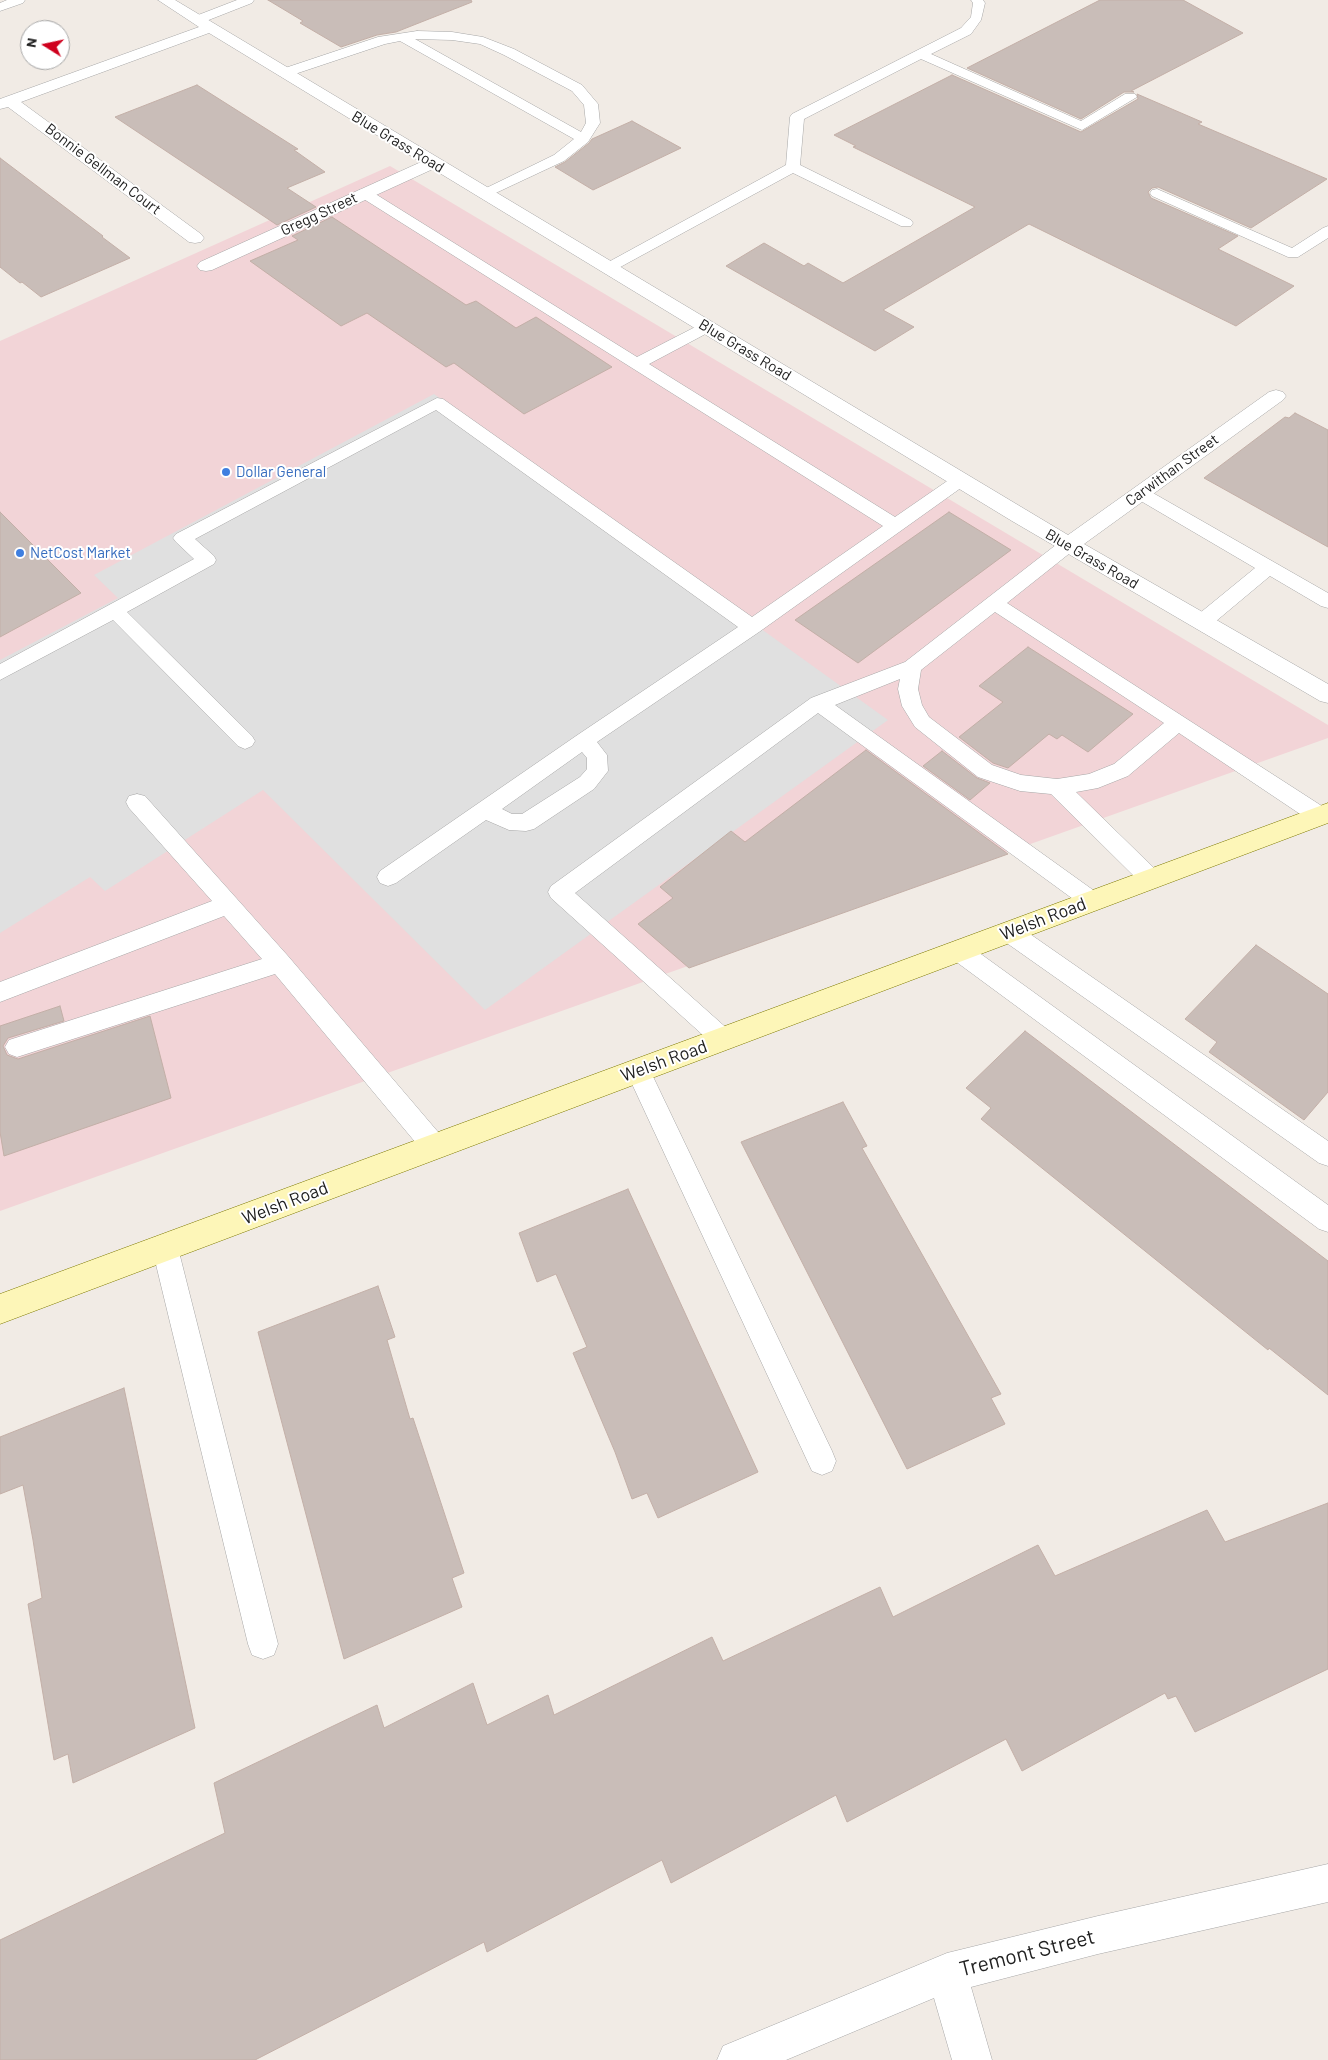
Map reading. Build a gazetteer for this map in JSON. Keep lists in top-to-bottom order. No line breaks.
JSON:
{"streets":{"street":["Blue Grass Road","Bonnie Gellman Court","Gregg Street","Carwithan Street","Welsh Road","Tremont Street"]},"crossings":[["Blue Grass Road","Bonnie Gellman Court"],["Blue Grass Road","Gregg Street"],["Blue Grass Road","Carwithan Street"]],"places":["Dollar General","NetCost Market"],"north":"left"}
